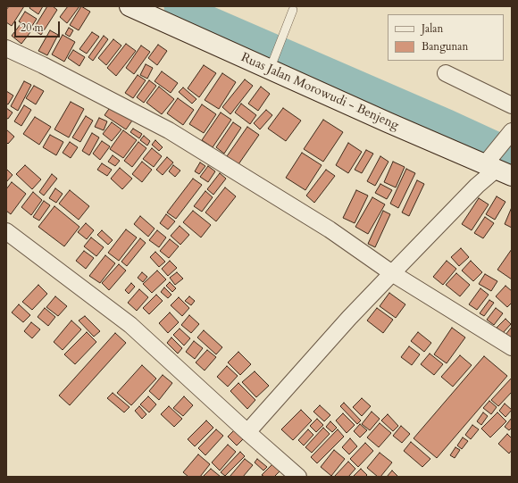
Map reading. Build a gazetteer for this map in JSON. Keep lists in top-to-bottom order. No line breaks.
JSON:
{"streets":{"main road":["Ruas Jalan Morowudi - Benjeng"]},"legend":["Jalan","Bangunan"],"scale_bar":"20 m"}
